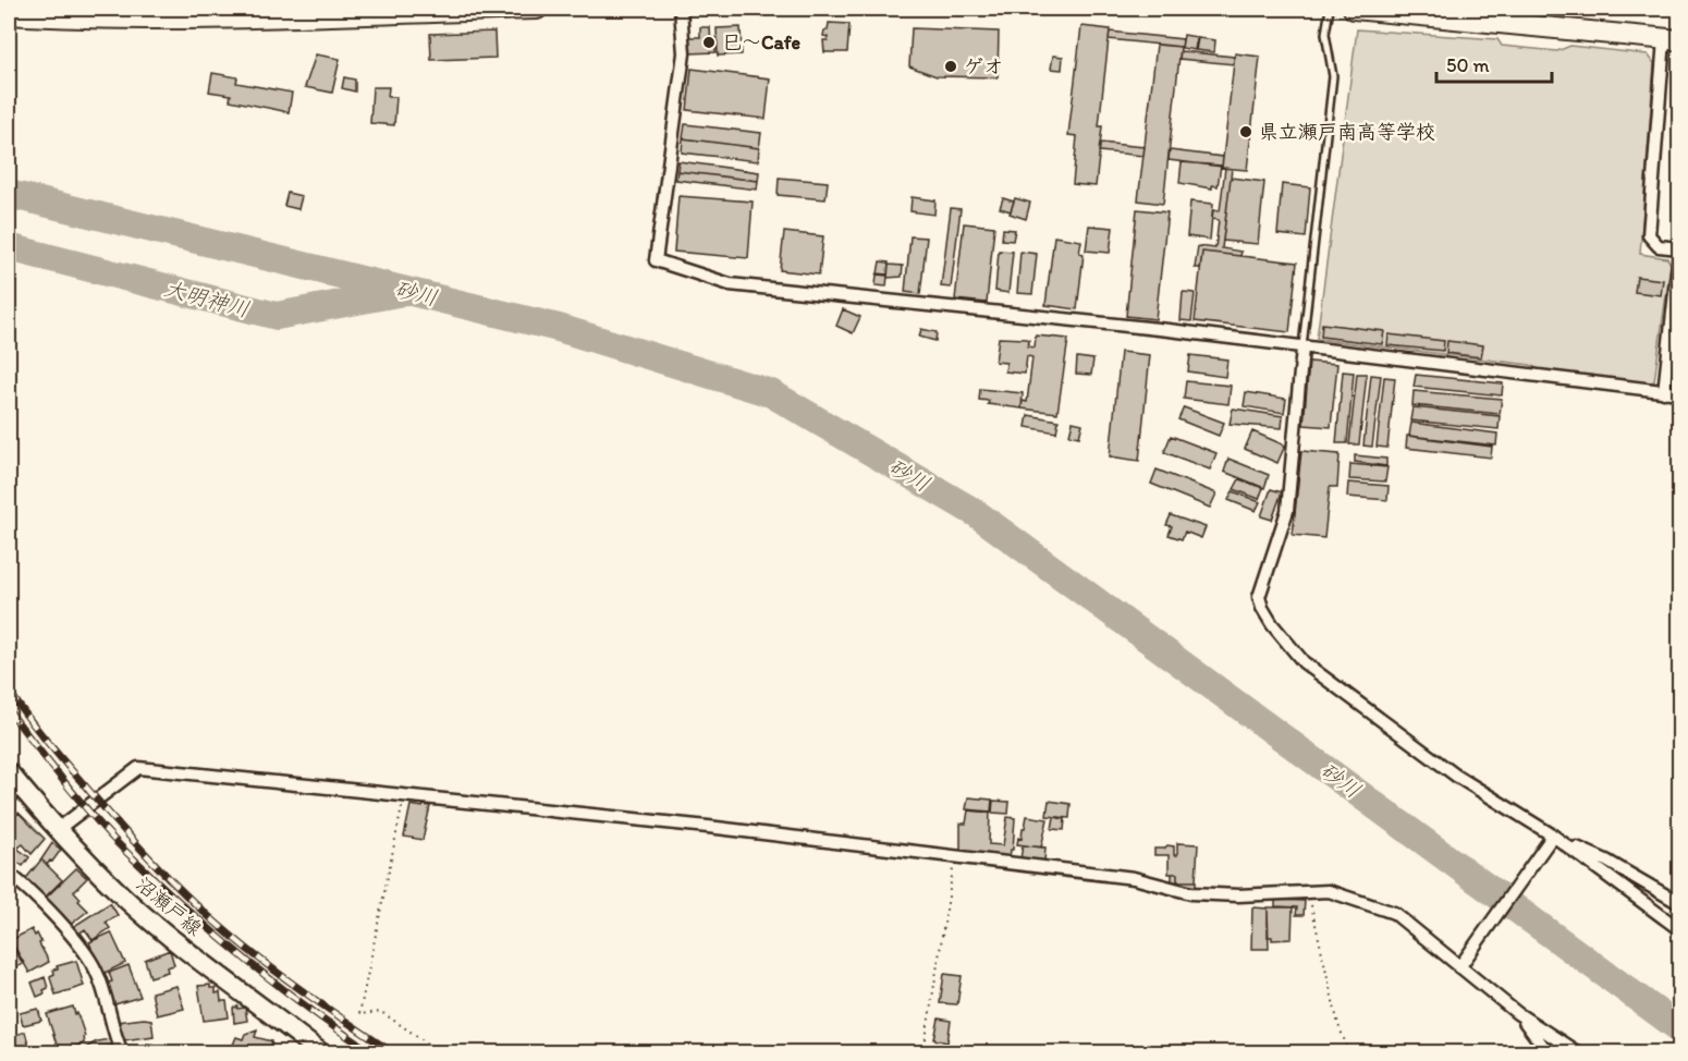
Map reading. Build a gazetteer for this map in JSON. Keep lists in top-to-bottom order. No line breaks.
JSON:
{"streets":{"main road":["沼瀬戸線"]},"water":["砂川","大明神川"],"places":["巳～Cafe","ゲオ","県立瀬戸南高等学校"],"scale_bar":"50 m"}
